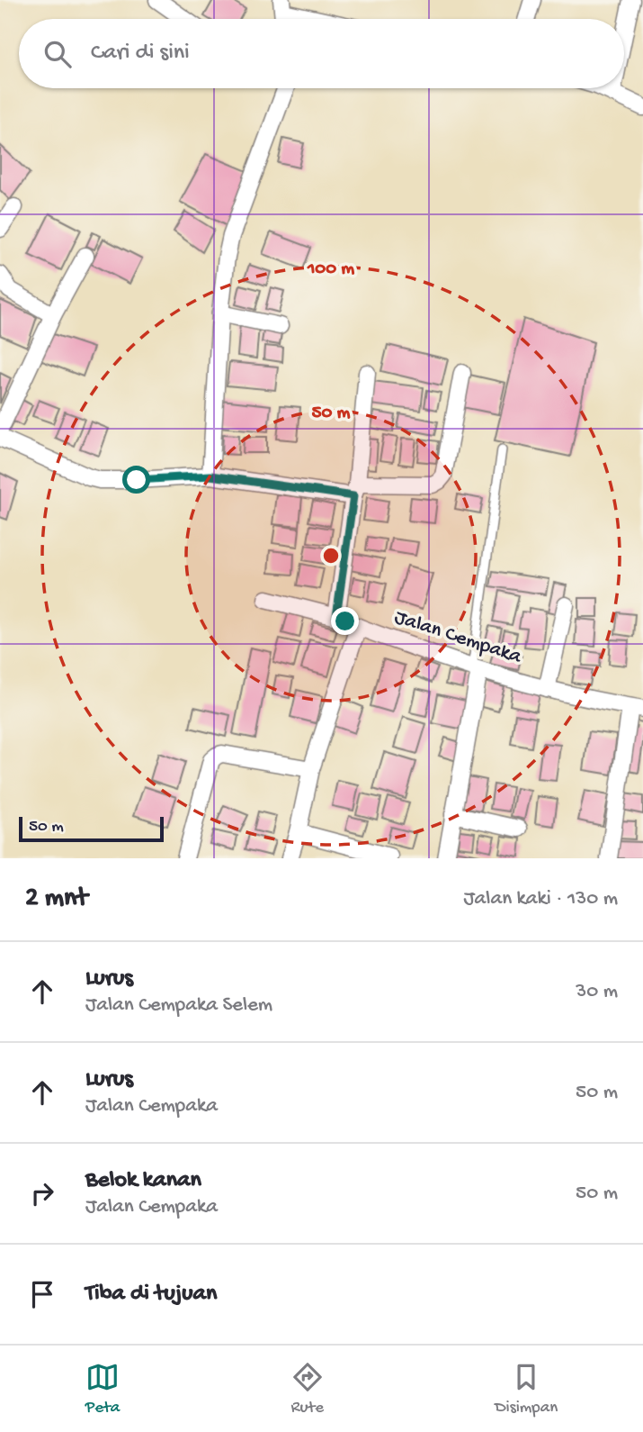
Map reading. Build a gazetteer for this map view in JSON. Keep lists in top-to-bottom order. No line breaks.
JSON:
{"streets":{"street":["Jalan Cempaka"]},"scale_bar":"50 m","page":{"search":"Cari di sini","scale":"50 m","heading":["2 mnt","Jalan kaki · 130 m"],"list":[["Lurus","Jalan Cempaka Selem","30 m"],["Lurus","Jalan Cempaka","50 m"],["Belok kanan","Jalan Cempaka","50 m"],"Tiba di tujuan"],"nav":["Peta","Rute","Disimpan"]},"rings":["100 m","50 m"]}
